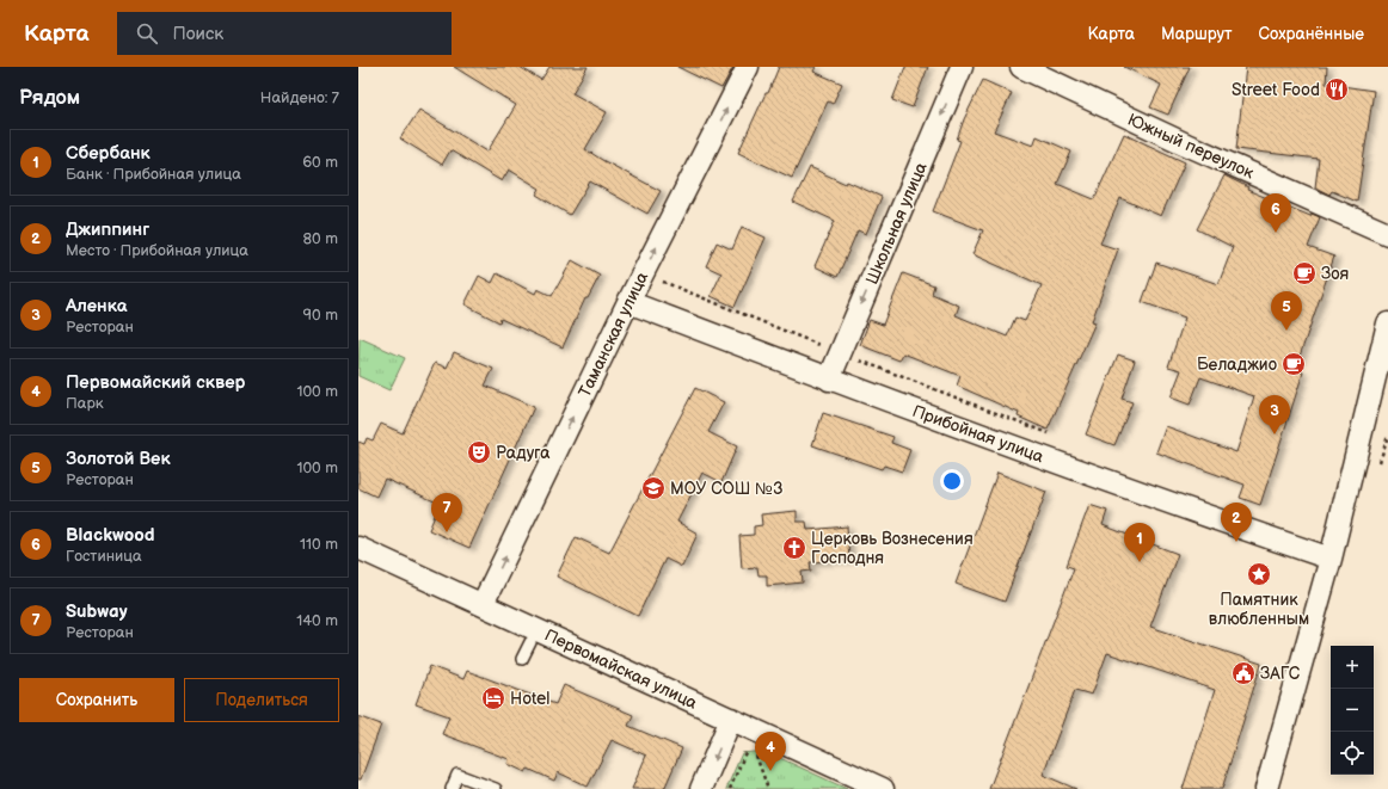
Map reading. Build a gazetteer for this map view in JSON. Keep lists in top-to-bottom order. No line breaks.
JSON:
{"streets":{"street":["Южный переулок","Школьная улица","Таманская улица","Прибойная улица","Первомайская улица"]},"crossings":[["Школьная улица","Прибойная улица"],["Таманская улица","Прибойная улица"],["Таманская улица","Первомайская улица"]],"one_way":["Школьная улица","Таманская улица"],"places":{"restaurant":["Street Food"],"cafe":["Зоя","Беладжио"],"theatre":["Радуга"],"school or university":["МОУ СОШ №3"],"church":["Церковь Вознесения Господня"],"place":["Памятник влюбленным"],"public building":["ЗАГС"],"hotel":["Hotel"]},"page":{"header":"Карта","search":"Поиск","nav":["Карта","Маршрут","Сохранённые"],"heading":["Рядом","Найдено: 7"],"list":[{"mark":"1","name":"Сбербанк","note":"Банк · Прибойная улица","value":"60 m"},{"mark":"2","name":"Джиппинг","note":"Место · Прибойная улица","value":"80 m"},{"mark":"3","name":"Аленка","note":"Ресторан","value":"90 m"},{"mark":"4","name":"Первомайский сквер","note":"Парк","value":"100 m"},{"mark":"5","name":"Золотой Век","note":"Ресторан","value":"100 m"},{"mark":"6","name":"Blackwood","note":"Гостиница","value":"110 m"},{"mark":"7","name":"Subway","note":"Ресторан","value":"140 m"}],"pins":["6","5","3","7","2","1","4"],"map_buttons":["+","−"],"buttons":["Сохранить","Поделиться"]}}
